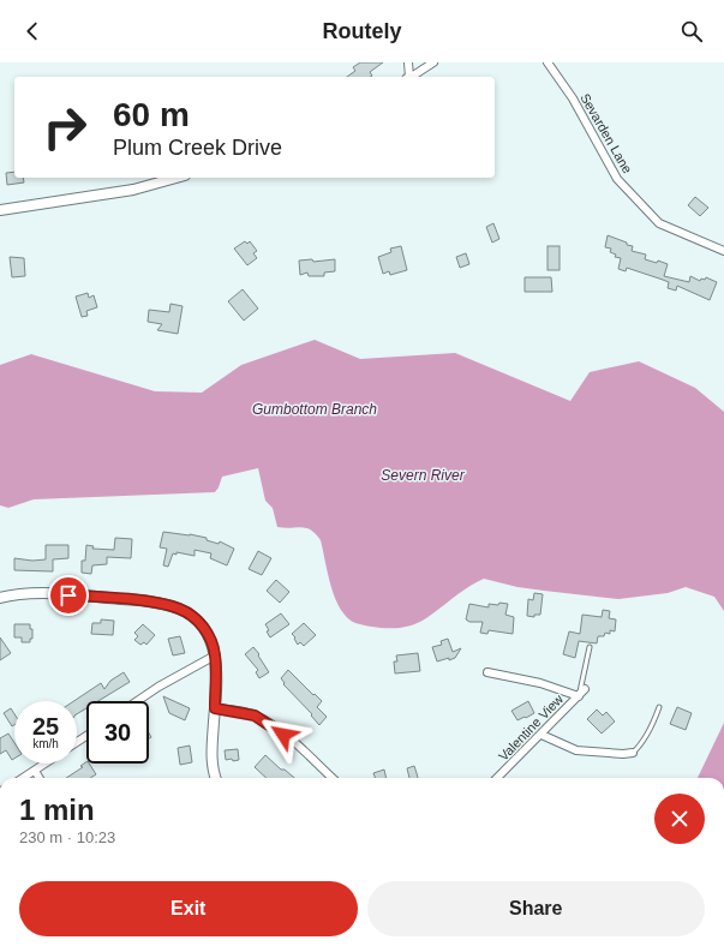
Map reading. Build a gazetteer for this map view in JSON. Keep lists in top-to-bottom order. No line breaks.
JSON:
{"streets":{"street":["Sevarden Lane","Valentine View"]},"water":["Gumbottom Branch","Severn River"],"page":{"header":"Routely","turn":["60 m","Plum Creek Drive"],"speed":"25 km/h","limit":"30","heading":["1 min","230 m · 10:23"],"buttons":["Exit","Share"]}}
